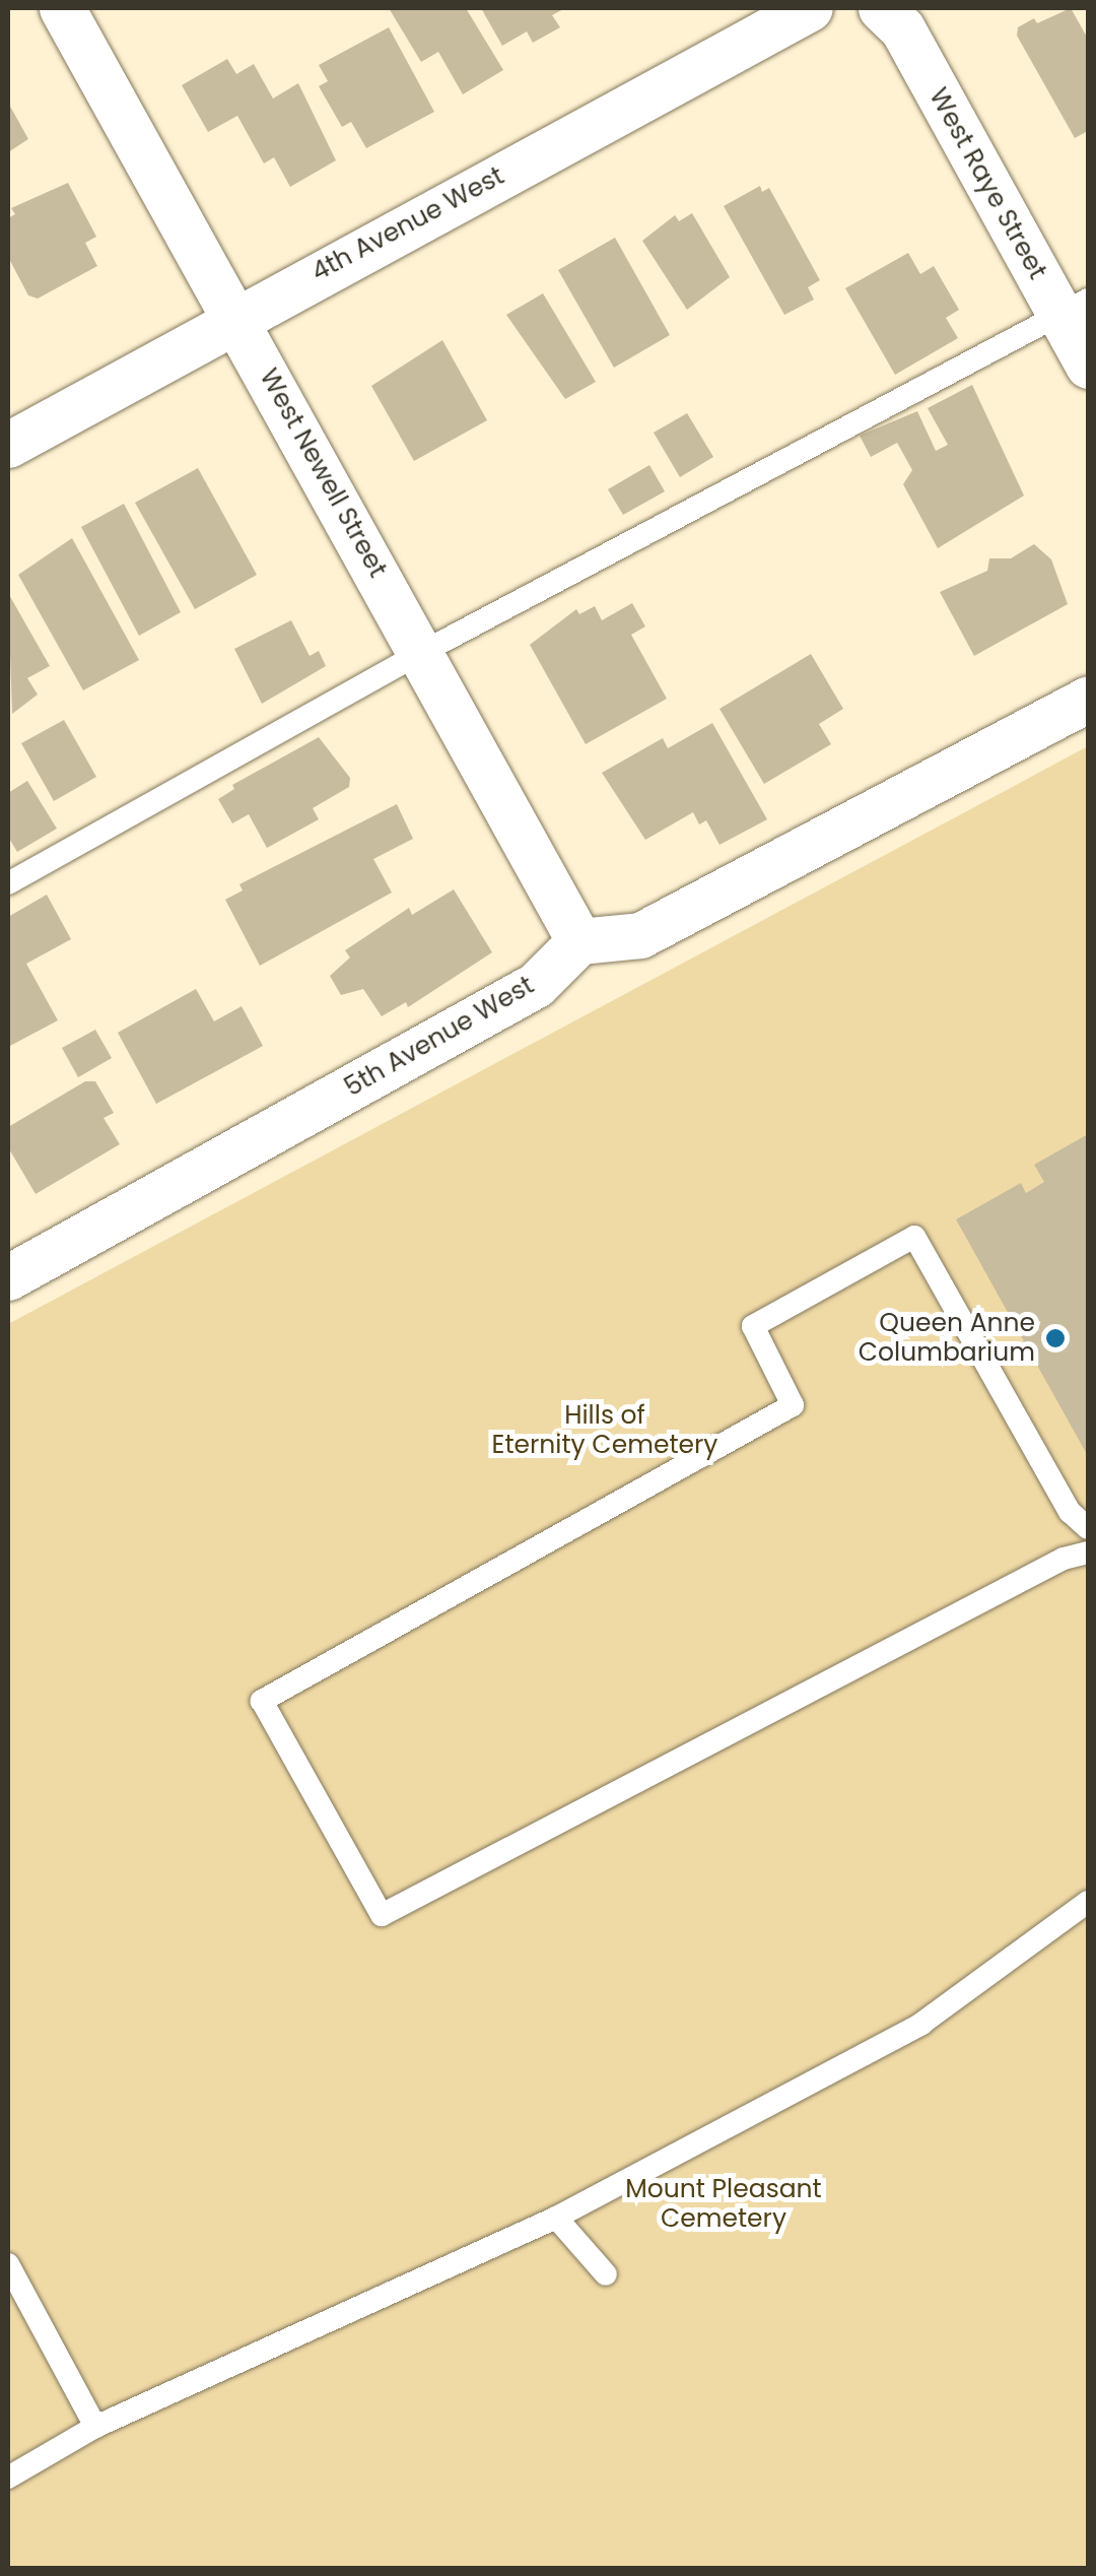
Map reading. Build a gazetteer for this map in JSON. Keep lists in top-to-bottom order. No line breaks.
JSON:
{"streets":{"street":["West Raye Street","4th Avenue West","West Newell Street","5th Avenue West"]},"crossings":[["4th Avenue West","West Newell Street"],["West Newell Street","5th Avenue West"]],"parks":["Hills of Eternity Cemetery","Mount Pleasant Cemetery"],"places":["Queen Anne Columbarium"]}
